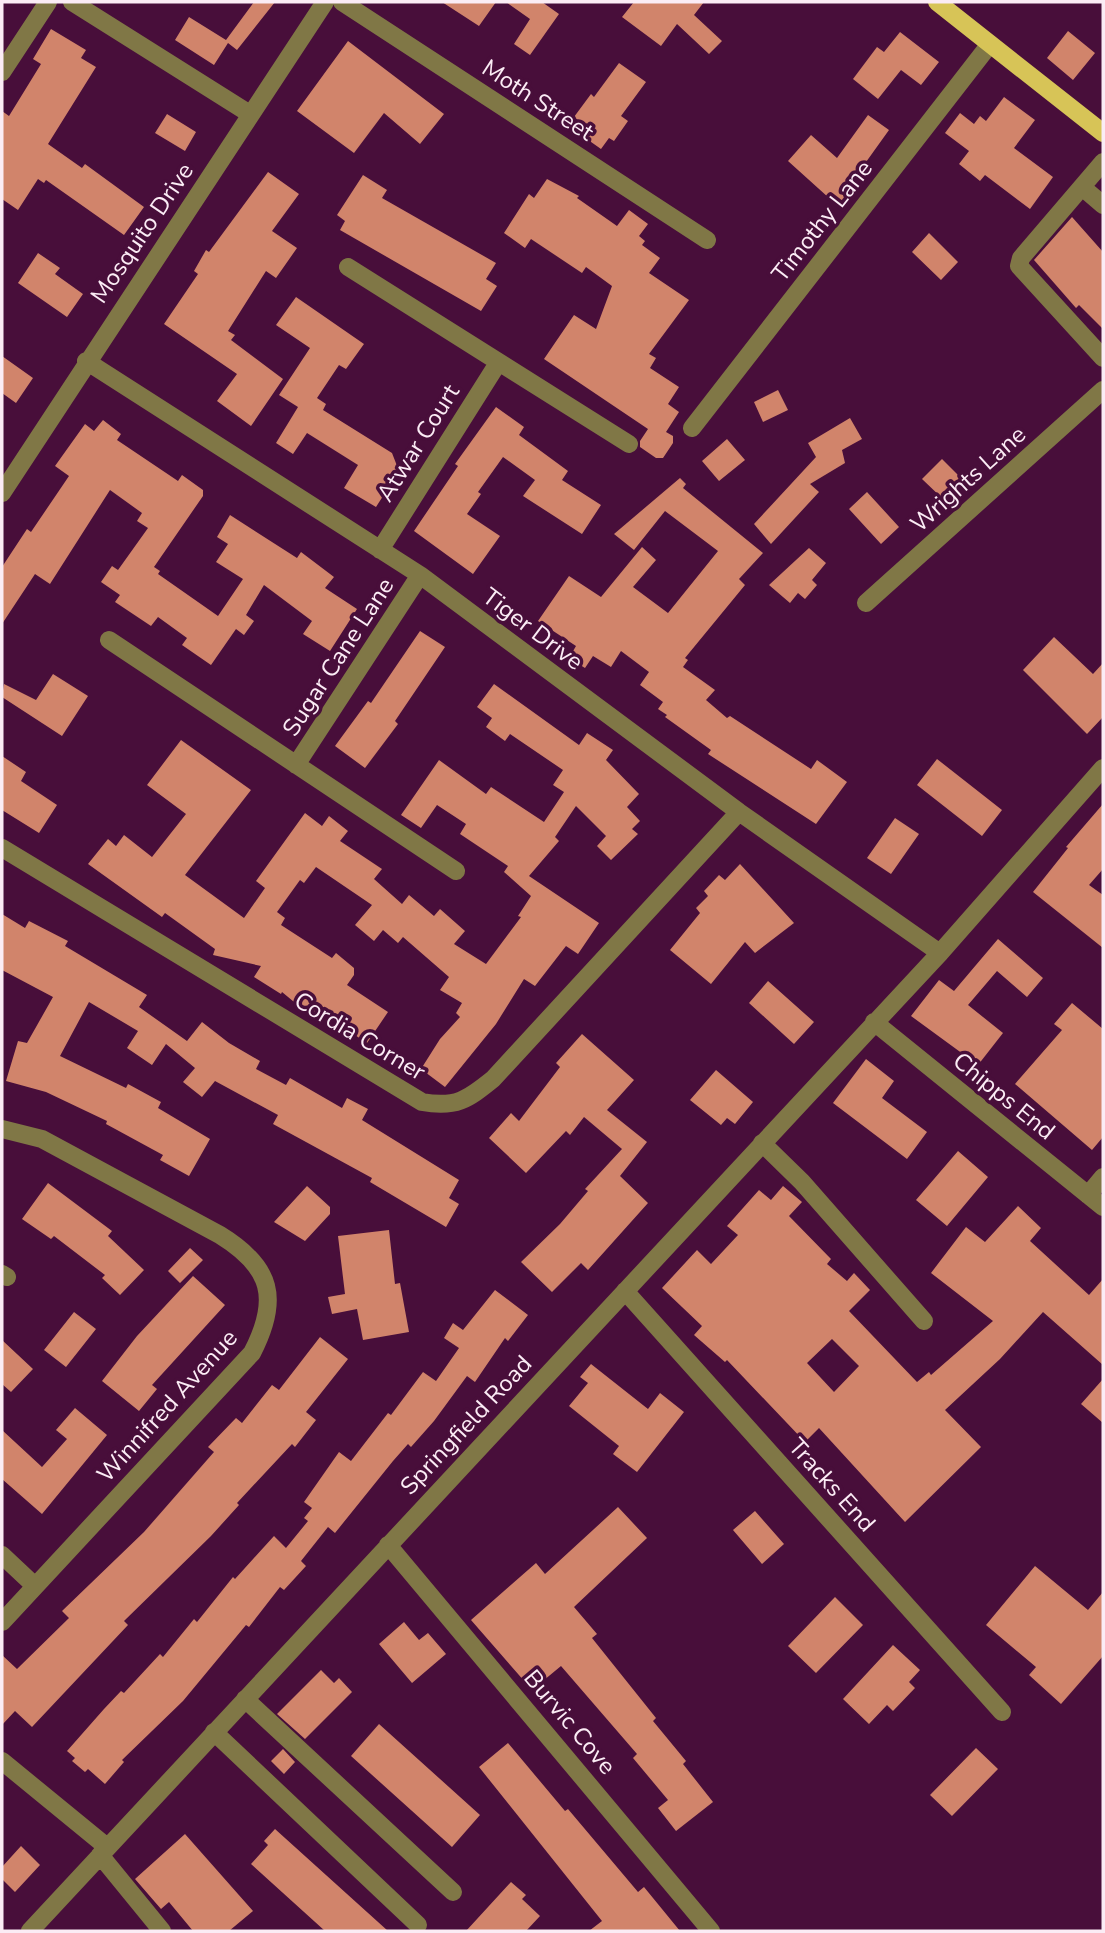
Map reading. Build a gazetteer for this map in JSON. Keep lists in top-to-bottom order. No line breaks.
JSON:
{"streets":{"street":["Moth Street","Timothy Lane","Mosquito Drive","Atwar Court","Wrights Lane","Tiger Drive","Sugar Cane Lane","Cordia Corner","Chipps End","Winnifred Avenue","Springfield Road","Tracks End","Burvic Cove"]},"crossings":[["Mosquito Drive","Tiger Drive"],["Atwar Court","Tiger Drive"],["Tiger Drive","Sugar Cane Lane"],["Tiger Drive","Cordia Corner"],["Tiger Drive","Springfield Road"],["Chipps End","Springfield Road"],["Springfield Road","Tracks End"],["Springfield Road","Burvic Cove"]]}
